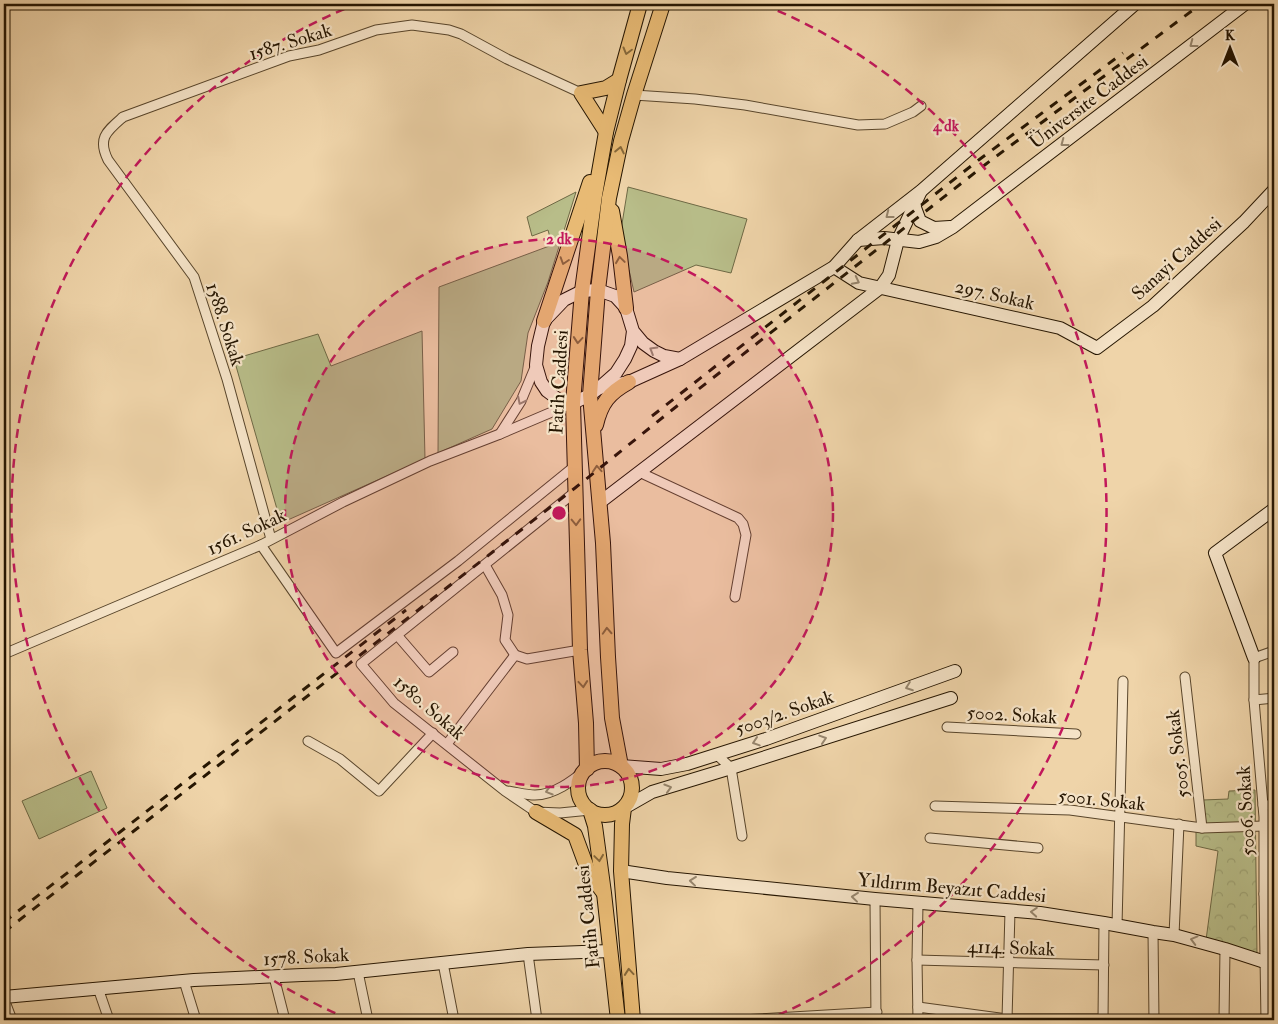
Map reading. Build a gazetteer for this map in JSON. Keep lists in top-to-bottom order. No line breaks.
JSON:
{"streets":{"main road":["Üniversite Caddesi","Sanayi Caddesi","297. Sokak","Fatih Caddesi","5003/2. Sokak","Yıldırım Beyazıt Caddesi","1578. Sokak"],"street":["1587. Sokak","1588. Sokak","1561. Sokak","1580. Sokak","5002. Sokak","5005. Sokak","5001. Sokak","5006. Sokak","4114. Sokak"]},"crossings":[["1587. Sokak","1588. Sokak"],["Sanayi Caddesi","297. Sokak"],["1588. Sokak","1561. Sokak"],["Fatih Caddesi","1561. Sokak"],["Fatih Caddesi","1580. Sokak"],["Fatih Caddesi","5003/2. Sokak"],["Fatih Caddesi","Yıldırım Beyazıt Caddesi"],["Fatih Caddesi","1578. Sokak"],["5005. Sokak","5001. Sokak"],["5001. Sokak","5006. Sokak"],["5006. Sokak","Yıldırım Beyazıt Caddesi"]],"one_way":["Yıldırım Beyazıt Caddesi"],"north":"top","rings":["4 dk","2 dk"]}
